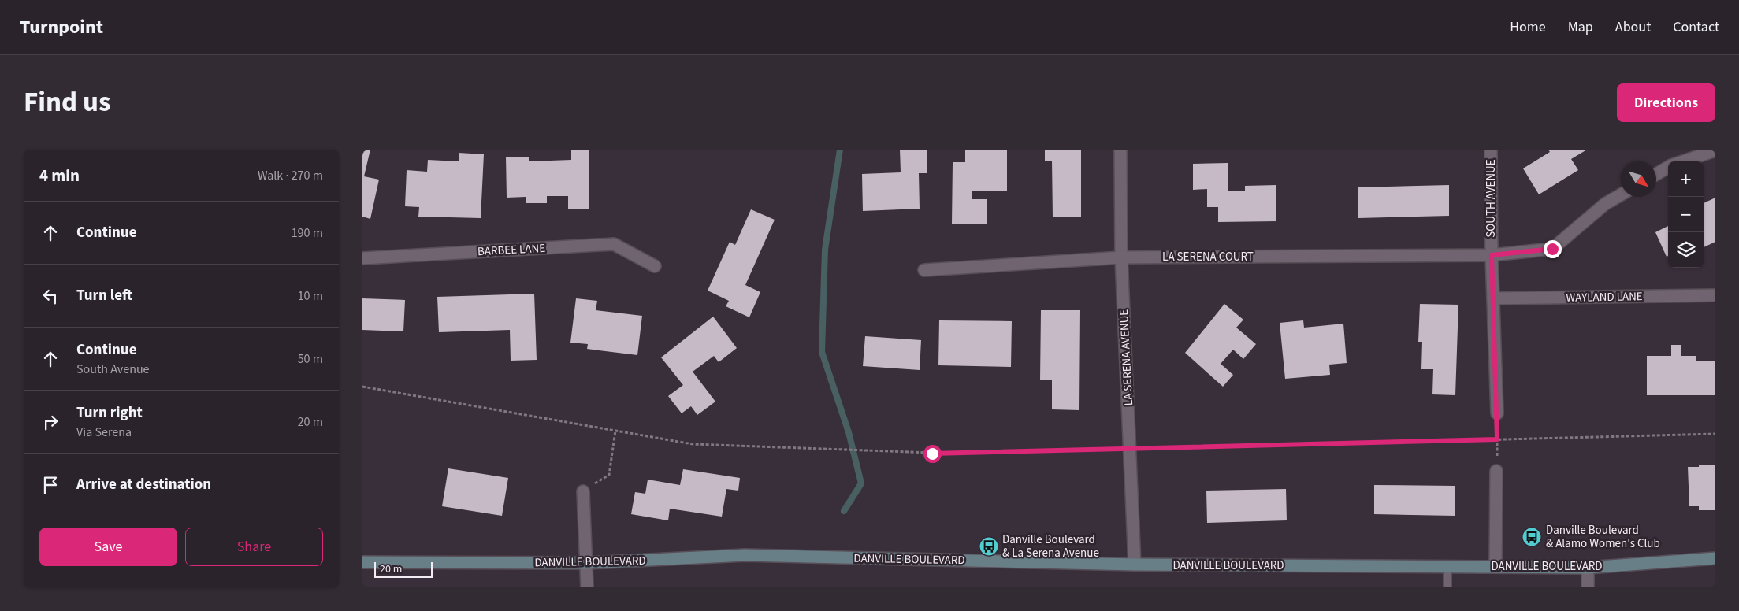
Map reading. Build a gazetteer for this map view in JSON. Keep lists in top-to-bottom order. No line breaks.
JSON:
{"streets":{"main road":["DANVILLE BOULEVARD"],"street":["SOUTH AVENUE","BARBEE LANE","LA SERENA COURT","WAYLAND LANE","LA SERENA AVENUE"]},"crossings":[["SOUTH AVENUE","LA SERENA COURT"],["SOUTH AVENUE","WAYLAND LANE"],["LA SERENA COURT","LA SERENA AVENUE"],["LA SERENA AVENUE","DANVILLE BOULEVARD"]],"places":{"bus stop":["Danville Boulevard & Alamo Women's Club","Danville Boulevard & La Serena Avenue"]},"scale_bar":"20 m","north":"bottom right","page":{"header":"Turnpoint","nav":["Home","Map","About","Contact"],"title":"Find us","buttons":["Directions",["Save","Share"]],"heading":["4 min","Walk · 270 m"],"map_buttons":["+","−"],"list":[["Continue","190 m"],["Turn left","10 m"],["Continue","South Avenue","50 m"],["Turn right","Via Serena","20 m"],"Arrive at destination"],"scale":"20 m"}}
